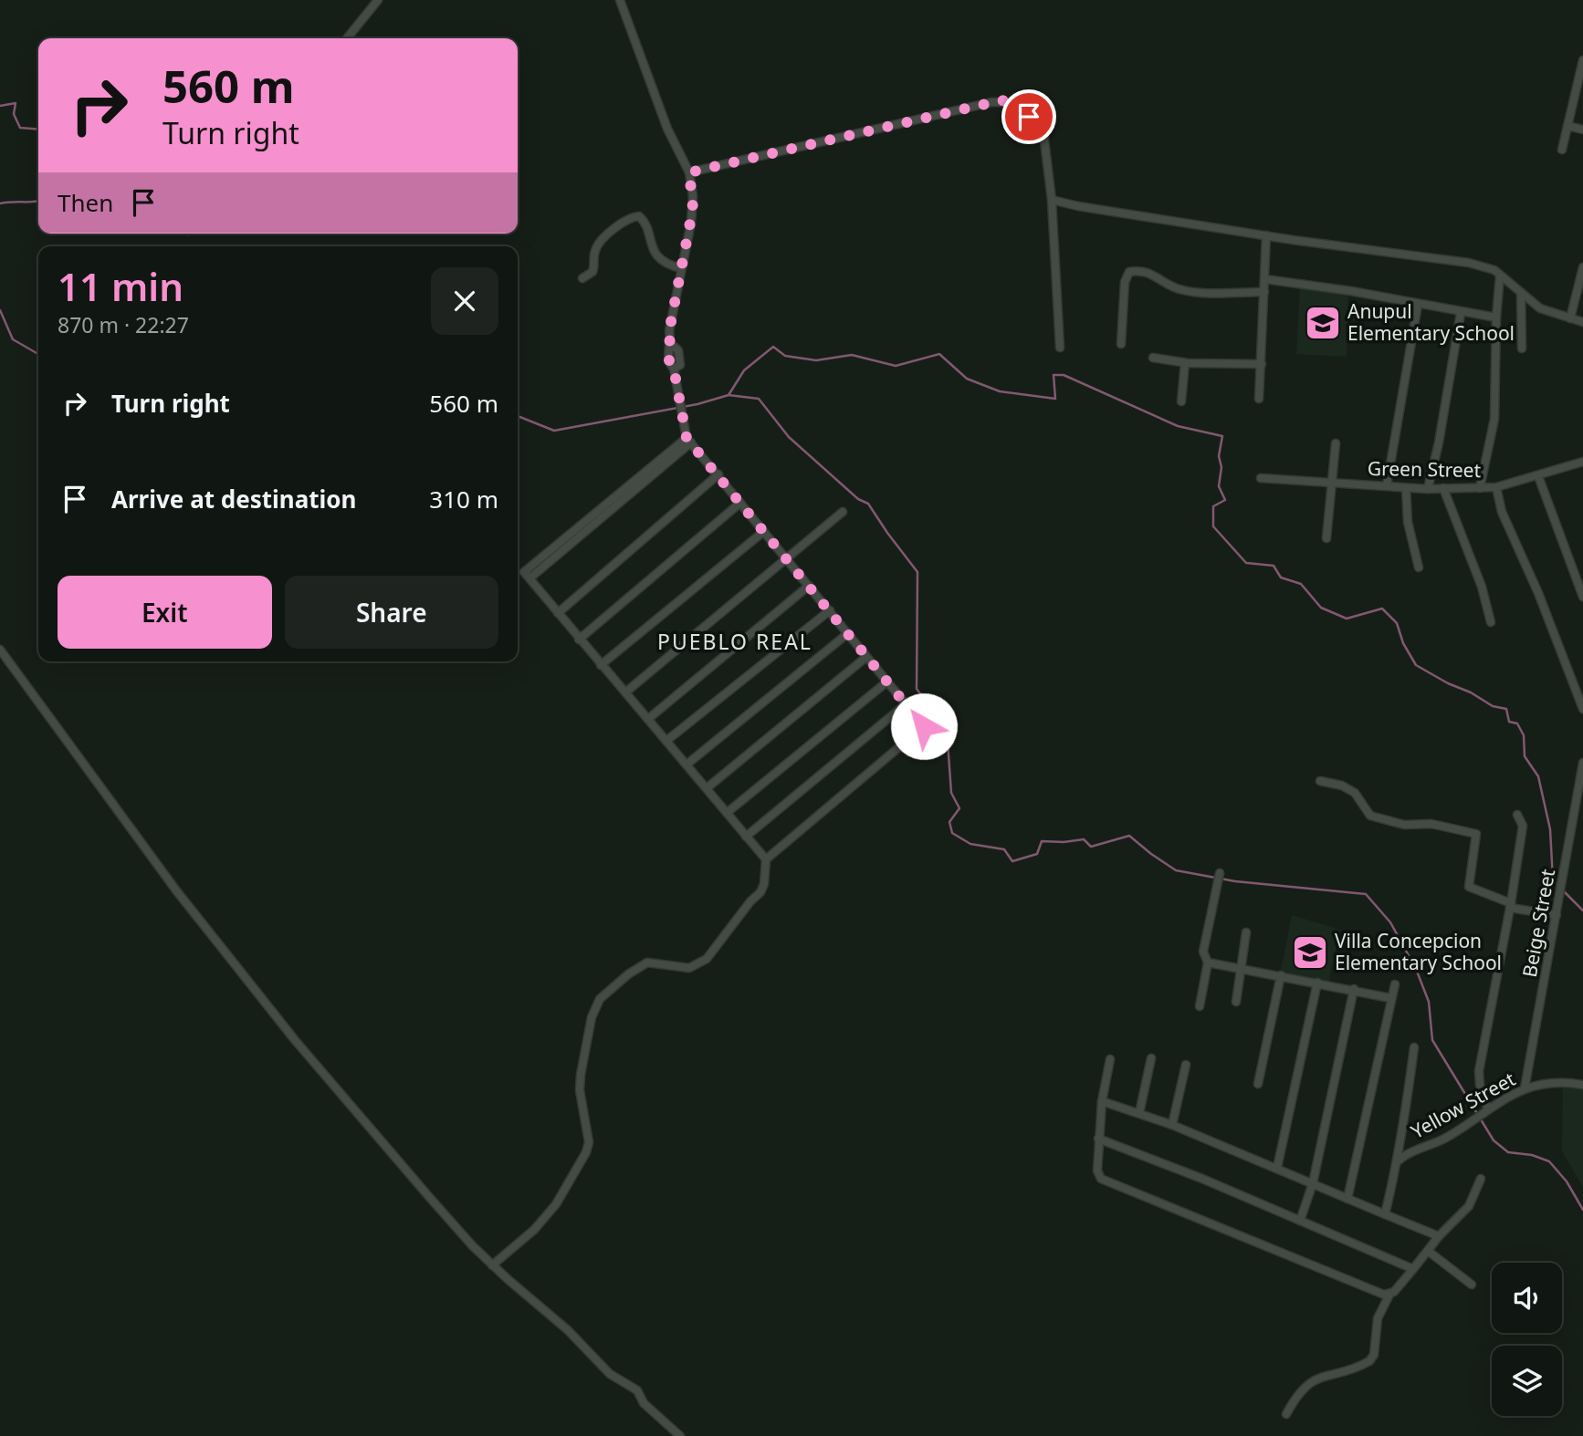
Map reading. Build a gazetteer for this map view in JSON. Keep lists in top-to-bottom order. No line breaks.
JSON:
{"streets":{"street":["Green Street","Beige Street","Yellow Street"]},"crossings":[["Beige Street","Yellow Street"]],"districts":["PUEBLO REAL"],"places":{"school or university":["Anupul Elementary School","Villa Concepcion Elementary School"]},"page":{"turn":["560 m","Turn right"],"then":"Then","heading":["11 min","870 m · 22:27"],"list":[{"name":"Turn right","value":"560 m"},{"name":"Arrive at destination","value":"310 m"}],"buttons":["Exit","Share"]}}
